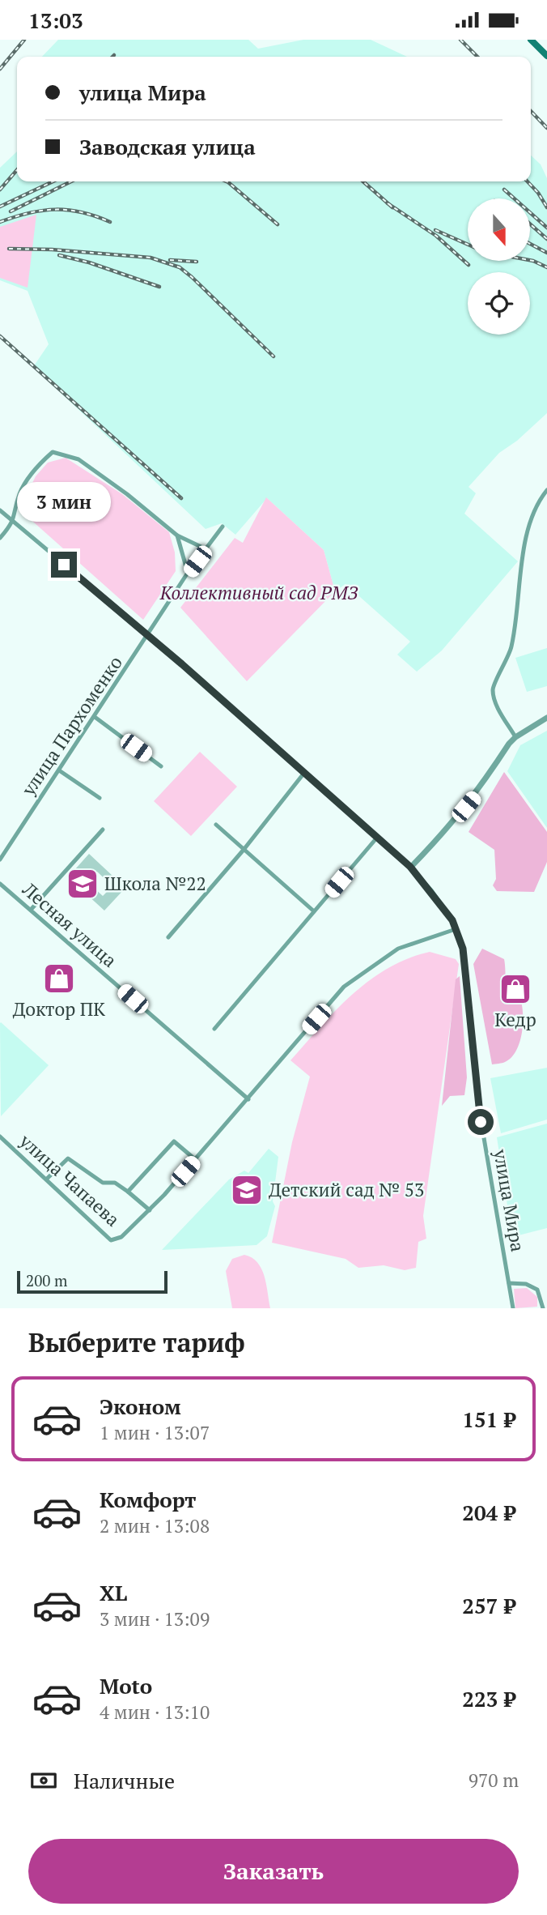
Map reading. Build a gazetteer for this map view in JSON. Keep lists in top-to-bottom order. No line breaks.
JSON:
{"streets":{"street":["улица Пархоменко","Лесная улица","улица Чапаева","улица Мира"]},"crossings":[["улица Пархоменко","улица Мира"]],"parks":["Коллективный сад РМЗ"],"places":{"school or university":["Школа №22","Детский сад № 53"],"shop":["Доктор ПК","Кедр"]},"scale_bar":"200 m","north":"bottom","page":{"status":"13:03","banner":["улица Мира","Заводская улица"],"bubble":"3 мин","scale":"200 m","heading":"Выберите тариф","list":[{"name":"Эконом","note":"1 мин · 13:07","value":"151 ₽"},{"name":"Комфорт","note":"2 мин · 13:08","value":"204 ₽"},{"name":"XL","note":"3 мин · 13:09","value":"257 ₽"},{"name":"Moto","note":"4 мин · 13:10","value":"223 ₽"}],"pay":["Наличные","970 m"],"buttons":"Заказать"}}
